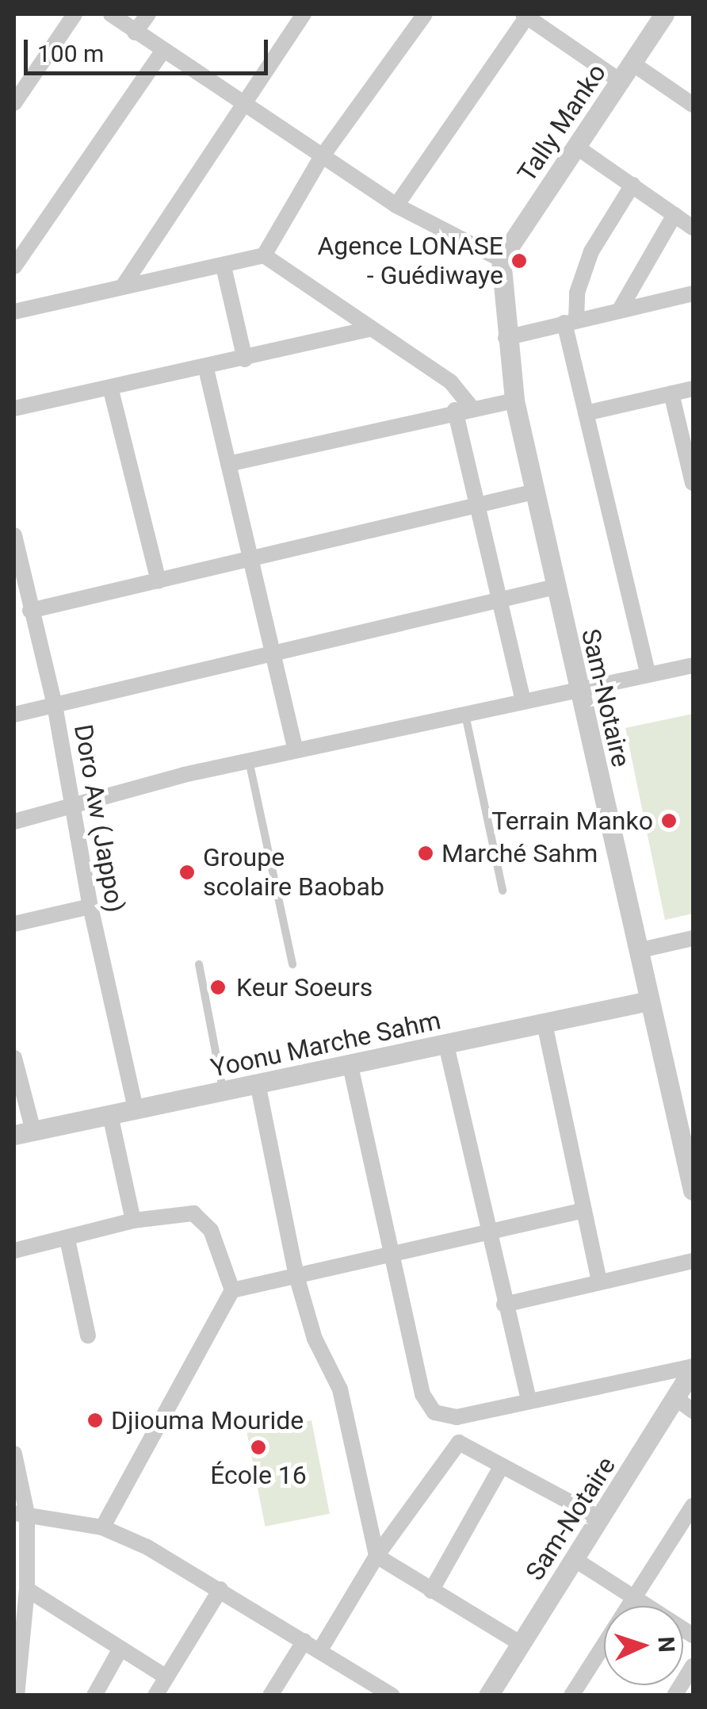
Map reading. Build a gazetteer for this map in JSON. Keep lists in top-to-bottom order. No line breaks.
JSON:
{"streets":{"street":["Tally Manko","Sam-Notaire","Doro Aw (Jappo)","Yoonu Marche Sahm"]},"crossings":[["Tally Manko","Sam-Notaire"],["Sam-Notaire","Yoonu Marche Sahm"],["Doro Aw (Jappo)","Yoonu Marche Sahm"]],"places":["Agence LONASE - Guédiwaye","Terrain Manko","Marché Sahm","Groupe scolaire Baobab","Keur Soeurs","Djiouma Mouride","École 16"],"scale_bar":"100 m","north":"right"}
